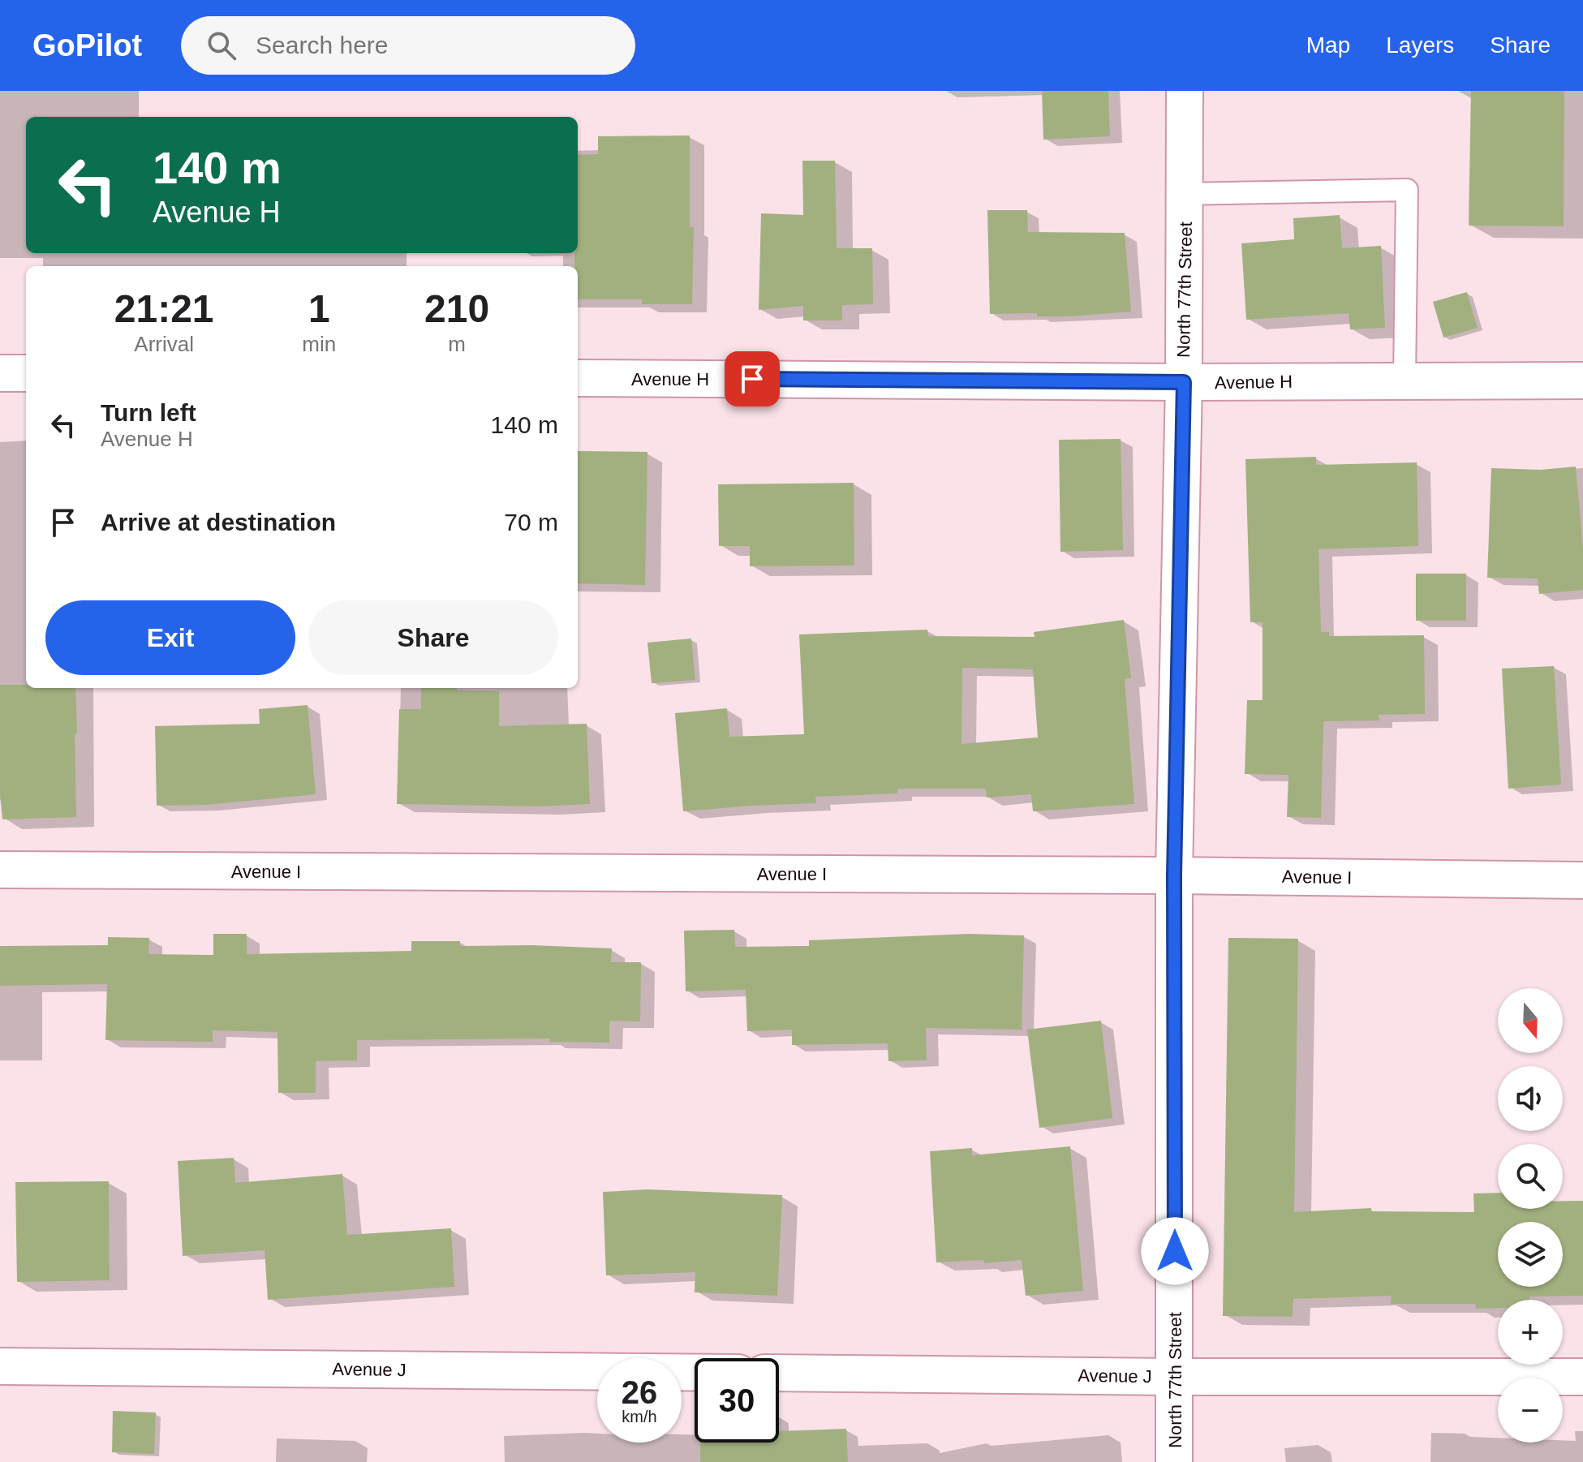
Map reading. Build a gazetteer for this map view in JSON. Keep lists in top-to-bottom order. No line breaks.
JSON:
{"streets":{"street":["North 77th Street","Avenue H","Avenue I","Avenue J"]},"crossings":[["North 77th Street","Avenue H"],["North 77th Street","Avenue I"],["North 77th Street","Avenue J"]],"north":"bottom","page":{"header":"GoPilot","search":"Search here","nav":["Map","Layers","Share"],"turn":["140 m","Avenue H"],"eta":["21:21","Arrival","1","min","210","m"],"list":[{"name":"Turn left","note":"Avenue H","value":"140 m"},{"name":"Arrive at destination","value":"70 m"}],"buttons":["Exit","Share"],"map_buttons":["+","−"],"speed":"26 km/h","limit":"30"}}
